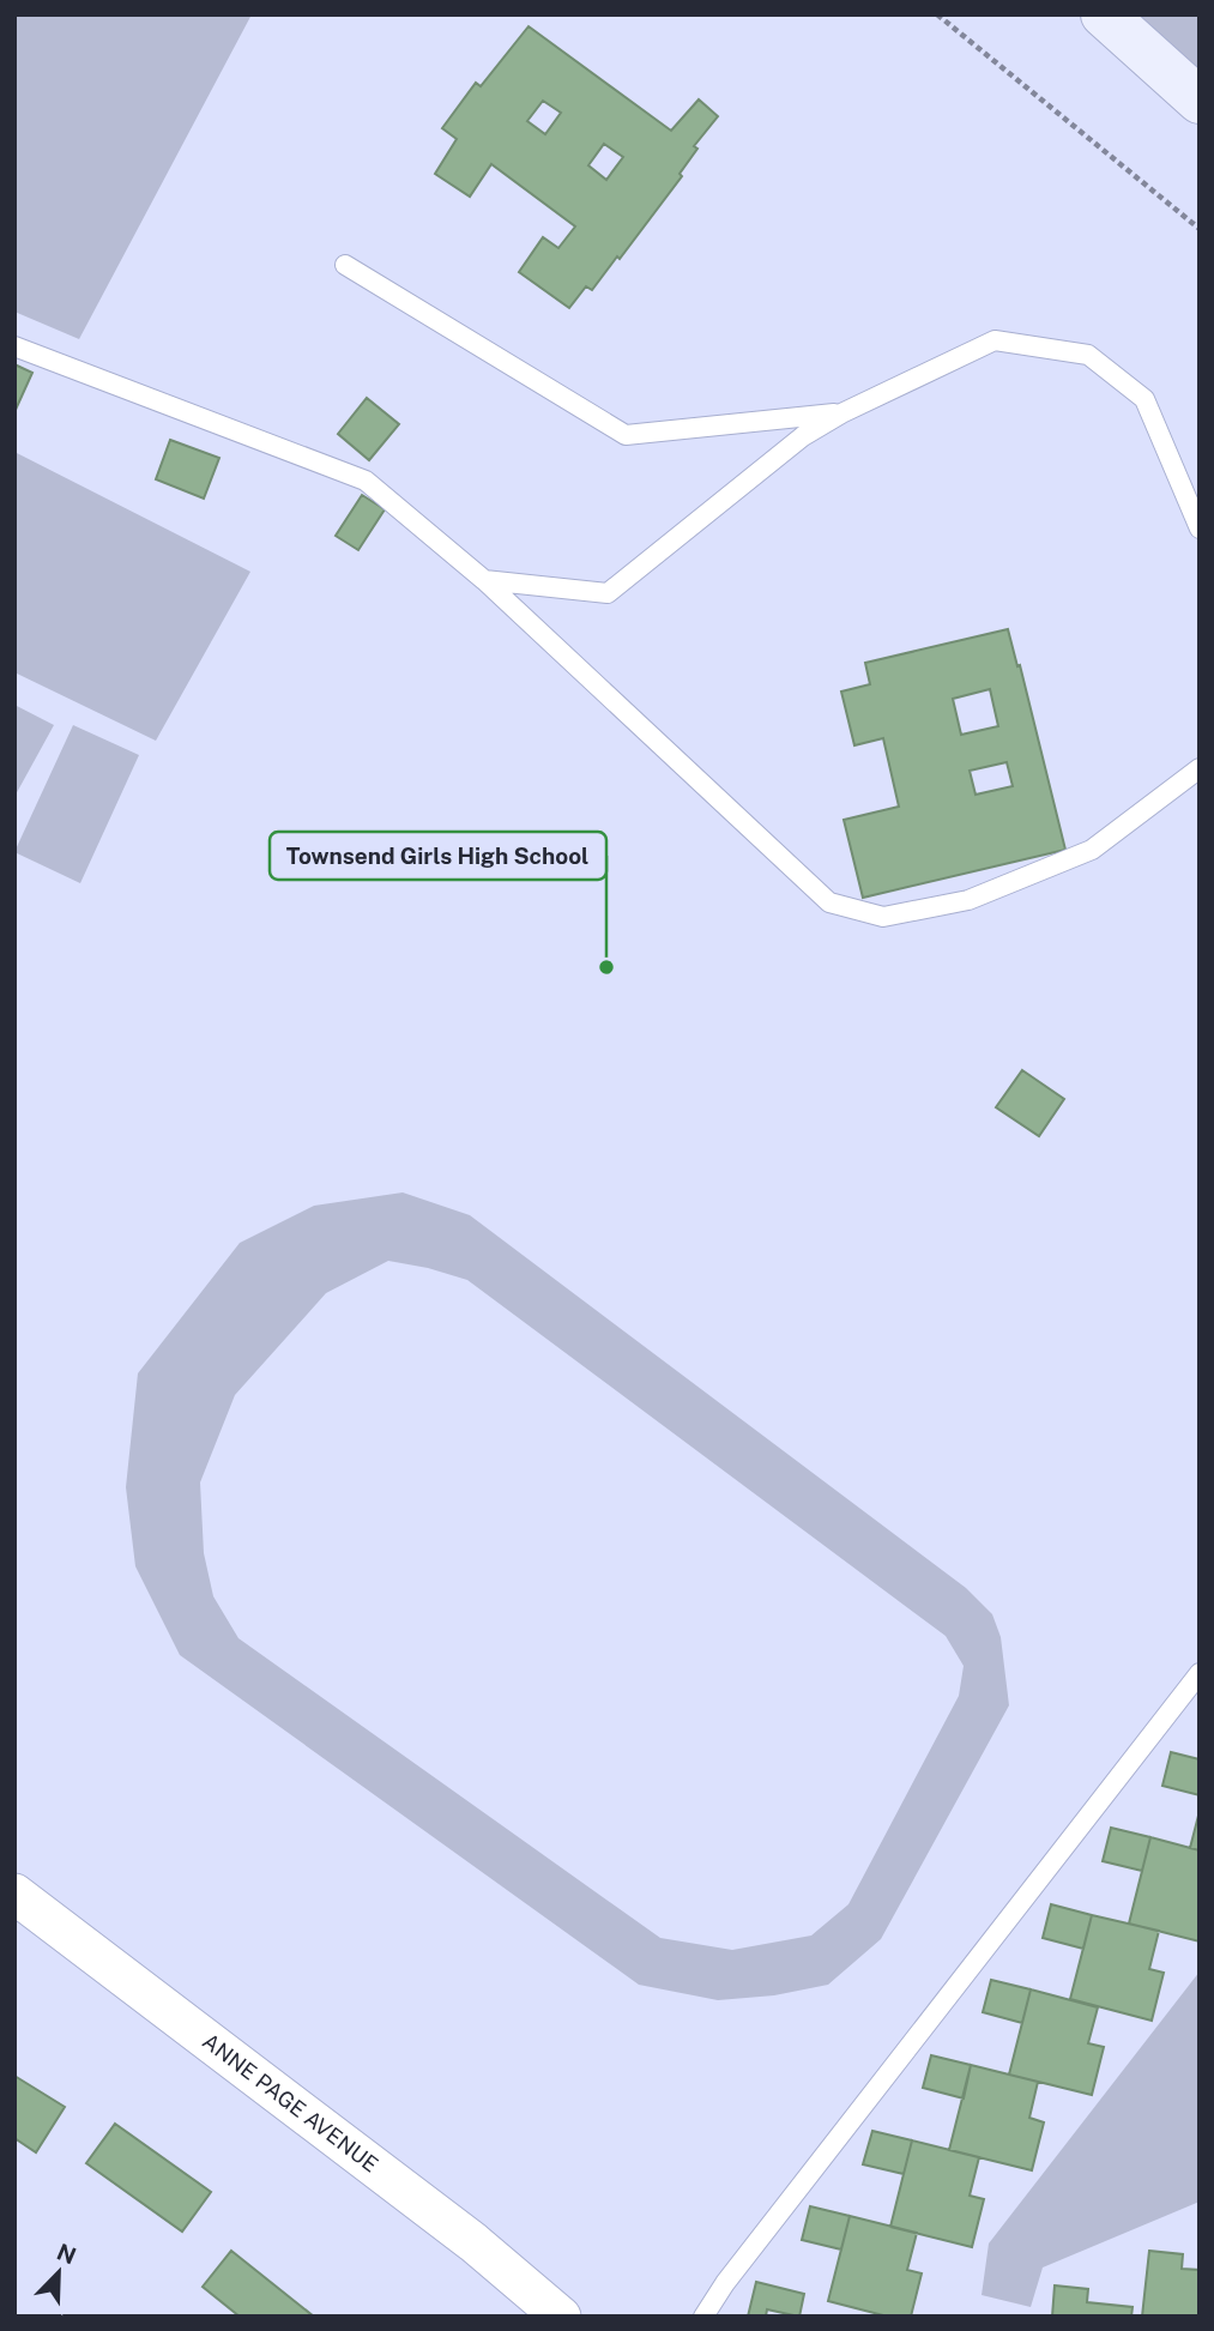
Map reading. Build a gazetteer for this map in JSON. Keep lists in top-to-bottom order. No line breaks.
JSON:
{"streets":{"street":["ANNE PAGE AVENUE"]},"places":["Townsend Girls High School"],"north":"top right"}
